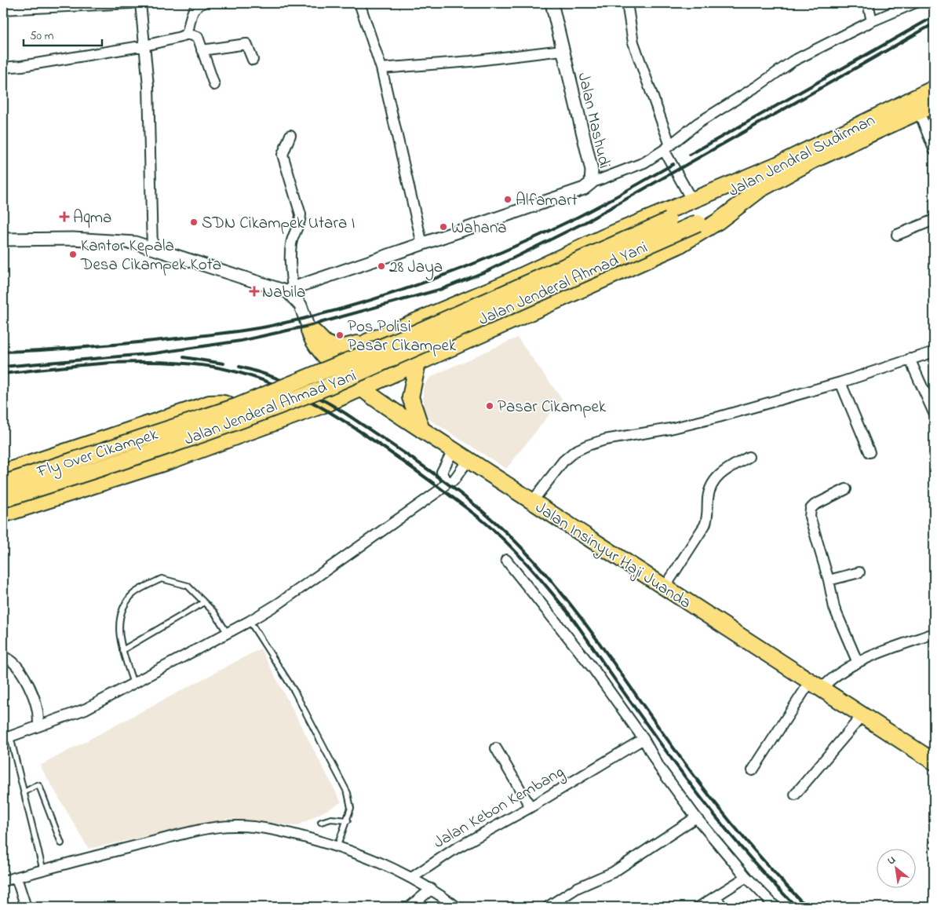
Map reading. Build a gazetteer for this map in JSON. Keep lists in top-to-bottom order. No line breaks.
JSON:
{"streets":{"highway":["Jalan Jendral Sudirman","Jalan Jenderal Ahmad Yani","Fly Over Cikampek","Jalan Insinyur Haji Juanda"],"street":["Jalan Mashudi","Jalan Kebon Kembang"]},"crossings":[["Jalan Jendral Sudirman","Fly Over Cikampek"]],"places":{"other":["Alfamart","SDN Cikampek Utara I","Wahana","Kantor Kepala Desa Cikampek Kota","28 Jaya","Pos Polisi Pasar Cikampek","Pasar Cikampek"],"health":["Aqma","Nabila"]},"scale_bar":"50 m","north":"top left"}
